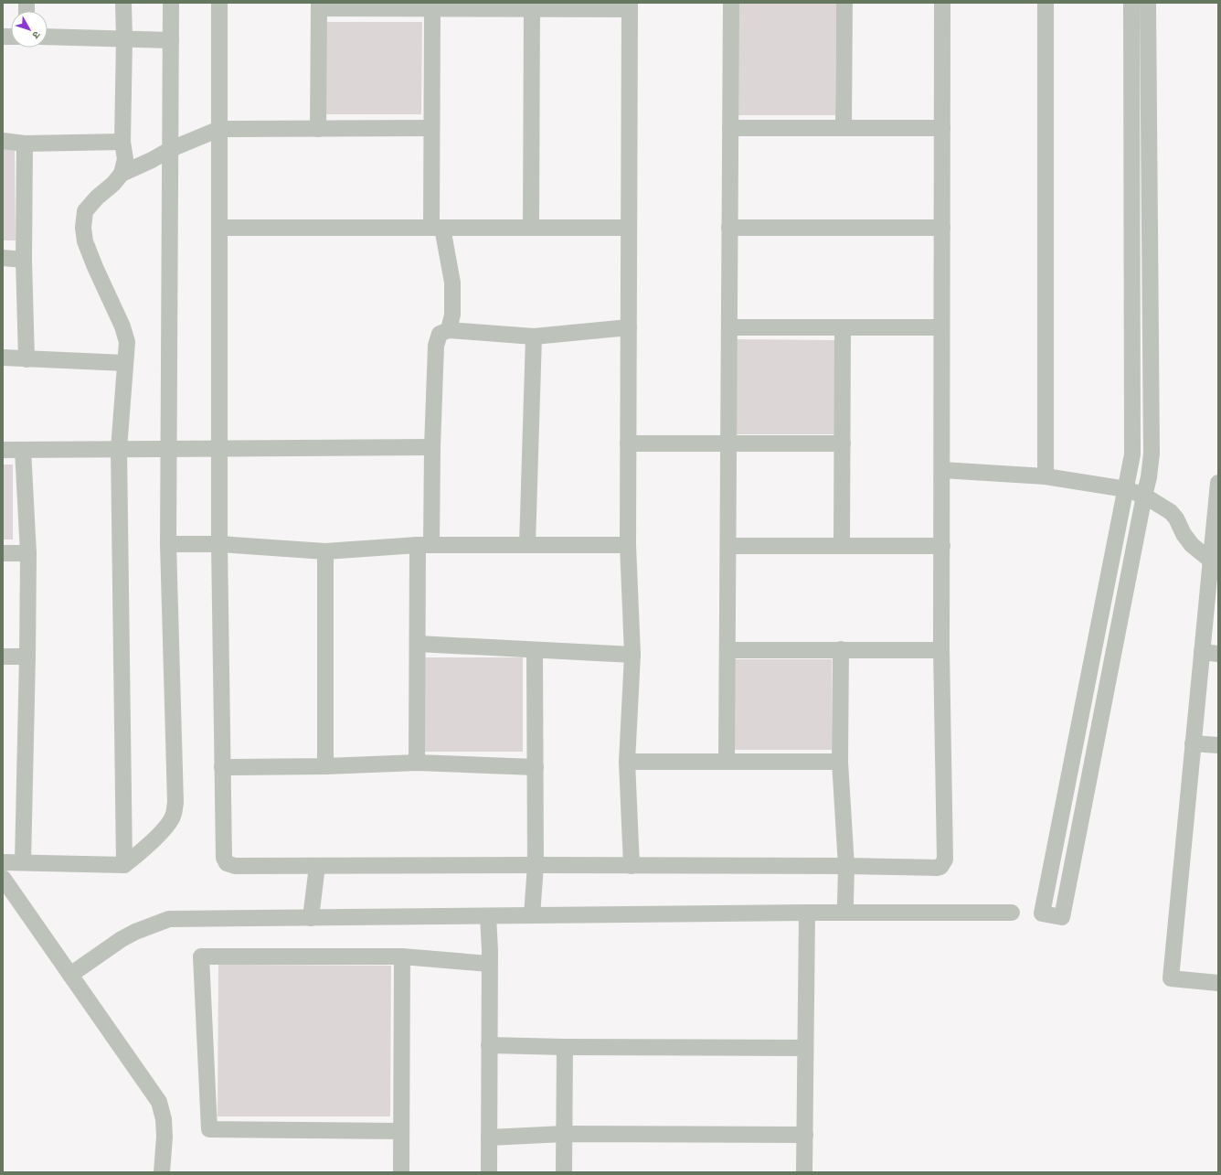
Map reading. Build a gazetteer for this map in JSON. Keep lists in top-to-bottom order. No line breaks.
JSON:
{"north":"bottom right"}
